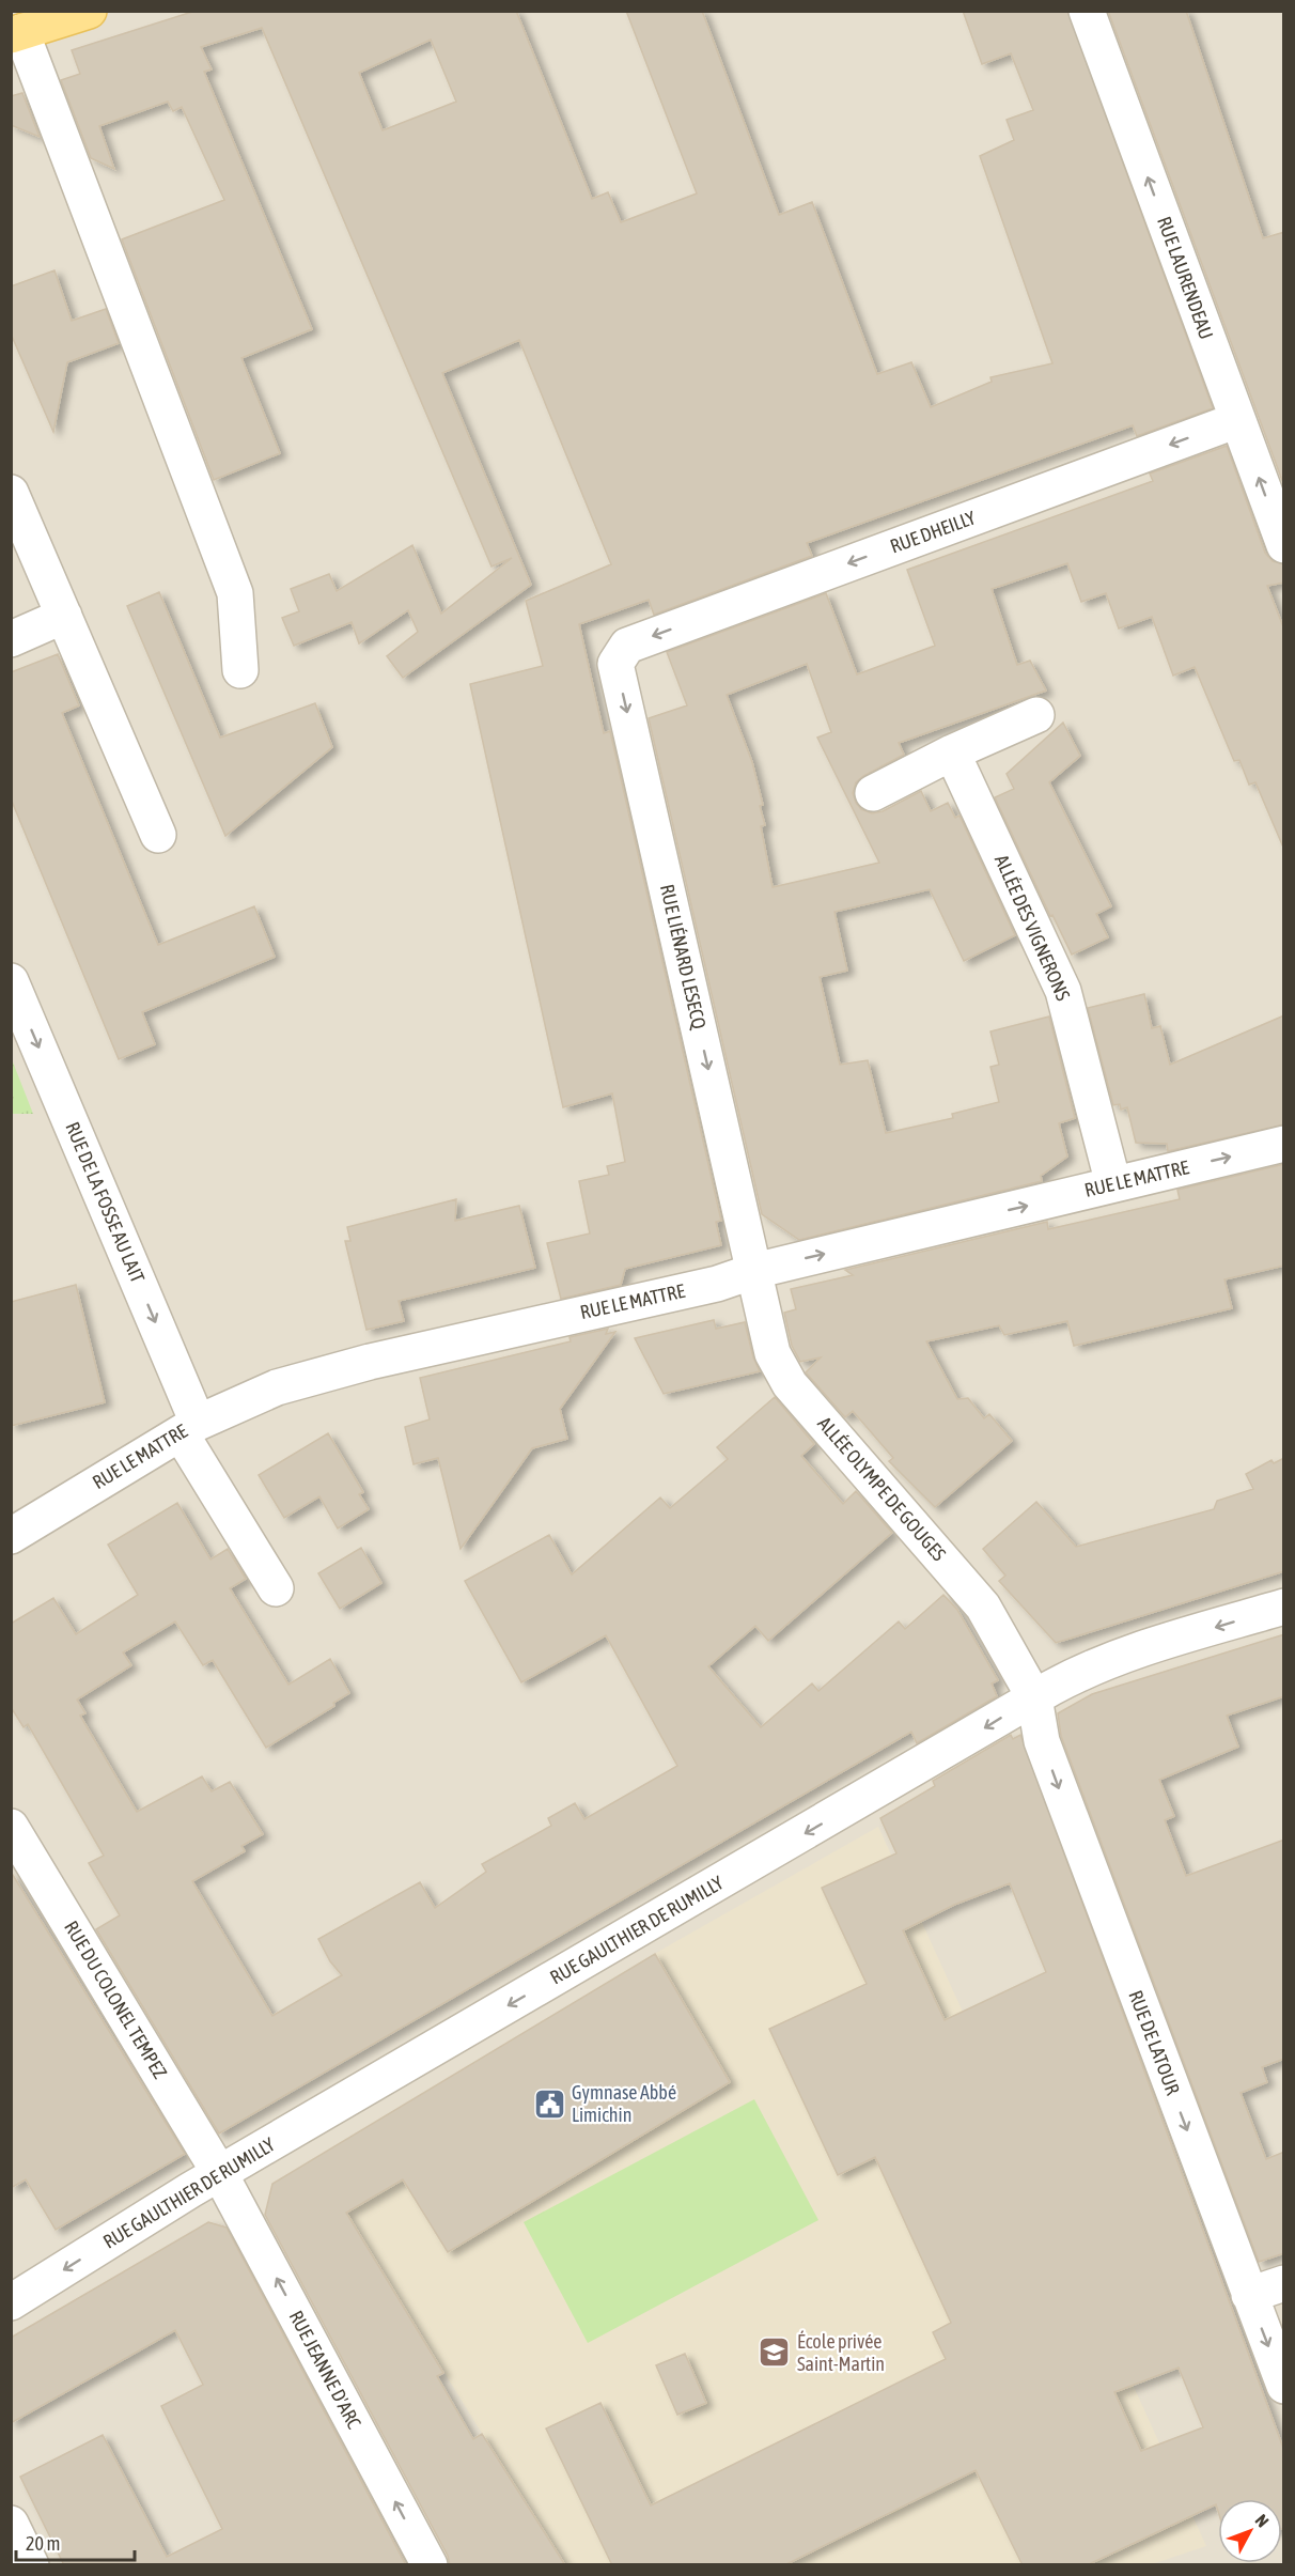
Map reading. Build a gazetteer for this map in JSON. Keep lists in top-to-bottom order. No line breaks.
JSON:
{"streets":{"street":["RUE LAURENDEAU","RUE DHEILLY","ALLÉE DES VIGNERONS","RUE LIÉNARD LESECQ","RUE LE MATTRE","RUE DE LA FOSSE AU LAIT","ALLÉE OLYMPE DE GOUGES","RUE GAULTHIER DE RUMILLY","RUE DU COLONEL TEMPEZ","RUE DE LATOUR","RUE JEANNE D'ARC"]},"crossings":[["RUE LAURENDEAU","RUE DHEILLY"],["RUE DHEILLY","RUE LIÉNARD LESECQ"],["ALLÉE DES VIGNERONS","RUE LE MATTRE"],["RUE LIÉNARD LESECQ","RUE LE MATTRE"],["RUE LIÉNARD LESECQ","ALLÉE OLYMPE DE GOUGES"],["RUE LE MATTRE","RUE DE LA FOSSE AU LAIT"],["RUE LE MATTRE","ALLÉE OLYMPE DE GOUGES"],["ALLÉE OLYMPE DE GOUGES","RUE GAULTHIER DE RUMILLY"],["ALLÉE OLYMPE DE GOUGES","RUE DE LATOUR"],["RUE GAULTHIER DE RUMILLY","RUE DU COLONEL TEMPEZ"],["RUE GAULTHIER DE RUMILLY","RUE DE LATOUR"],["RUE GAULTHIER DE RUMILLY","RUE JEANNE D'ARC"],["RUE DU COLONEL TEMPEZ","RUE JEANNE D'ARC"]],"one_way":["RUE LAURENDEAU","RUE DHEILLY","RUE LIÉNARD LESECQ","RUE LE MATTRE","RUE DE LA FOSSE AU LAIT","RUE GAULTHIER DE RUMILLY","RUE DE LATOUR","RUE JEANNE D'ARC"],"places":{"public building":["Gymnase Abbé Limichin"],"school or university":["École privée Saint-Martin"]},"scale_bar":"20 m","north":"top right"}
